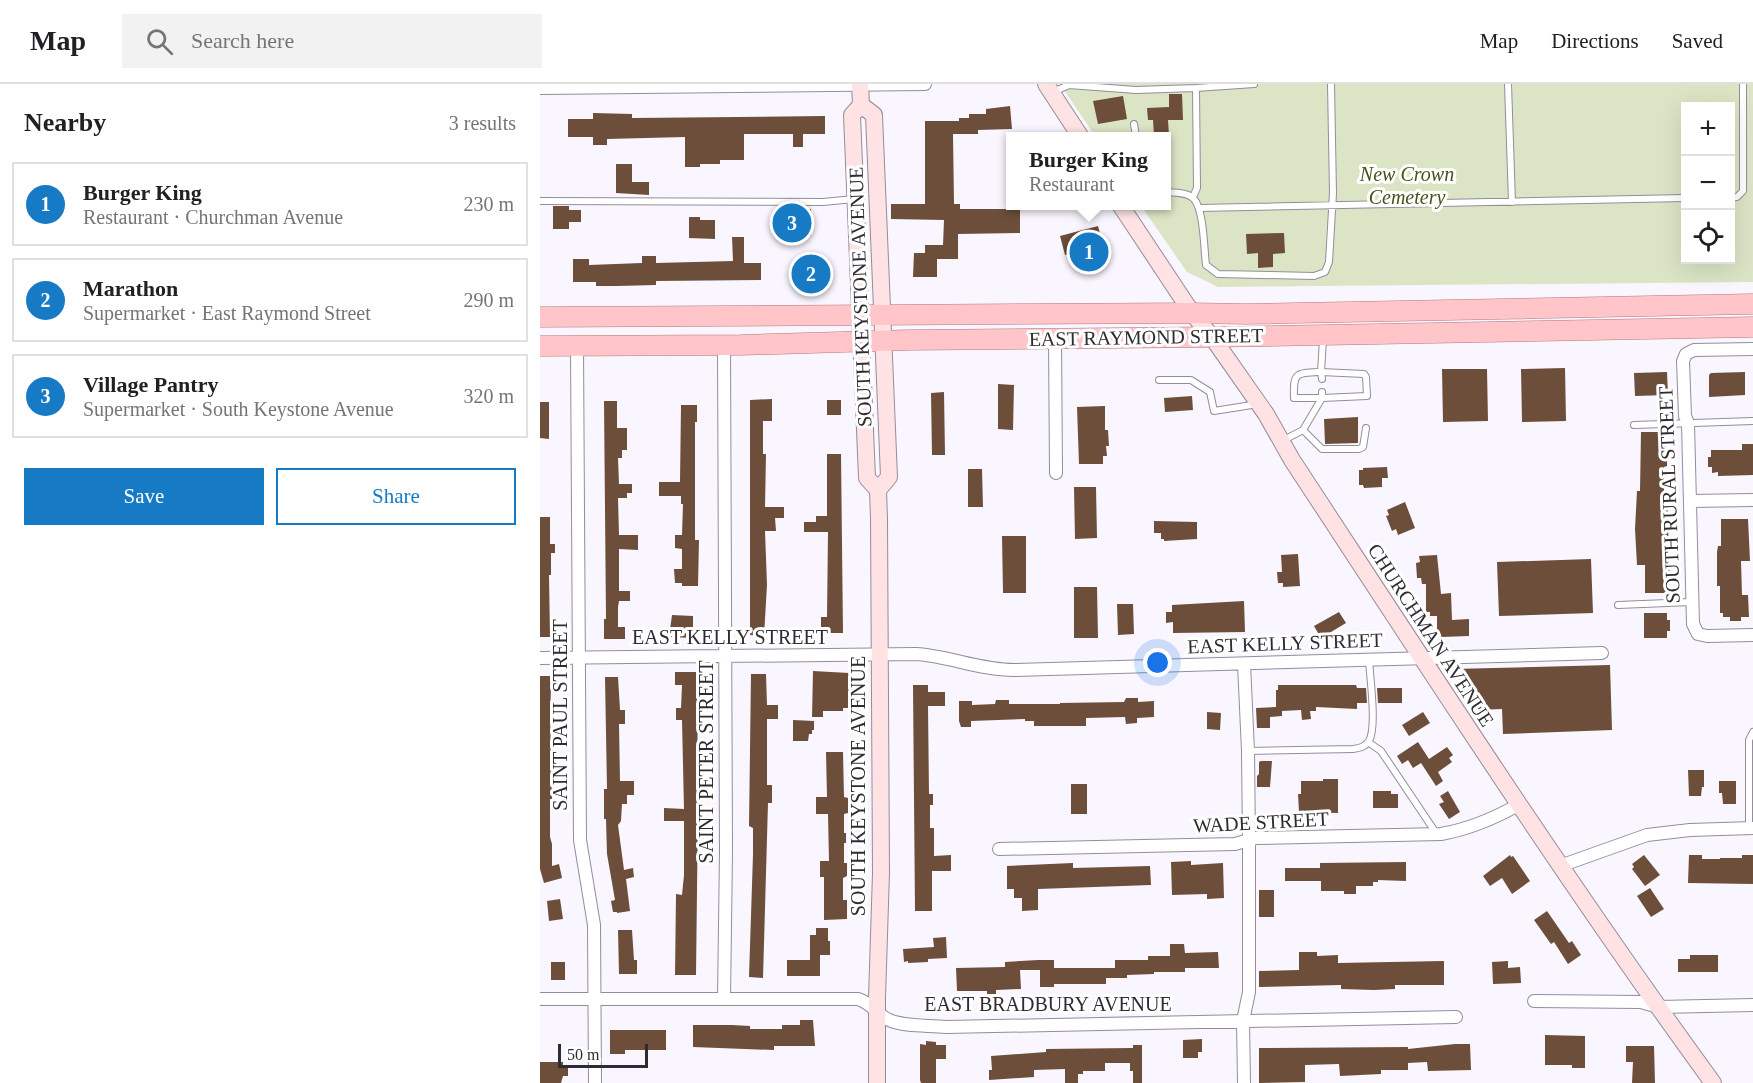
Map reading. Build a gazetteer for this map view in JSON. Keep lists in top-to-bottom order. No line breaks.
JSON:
{"streets":{"main road":["SOUTH KEYSTONE AVENUE","EAST RAYMOND STREET","CHURCHMAN AVENUE"],"street":["SOUTH RURAL STREET","EAST KELLY STREET","SAINT PAUL STREET","SAINT PETER STREET","WADE STREET","EAST BRADBURY AVENUE"]},"crossings":[["SOUTH KEYSTONE AVENUE","EAST RAYMOND STREET"],["SOUTH KEYSTONE AVENUE","EAST KELLY STREET"],["SOUTH KEYSTONE AVENUE","EAST BRADBURY AVENUE"],["EAST RAYMOND STREET","CHURCHMAN AVENUE"],["EAST RAYMOND STREET","SAINT PAUL STREET"],["EAST RAYMOND STREET","SAINT PETER STREET"],["CHURCHMAN AVENUE","EAST KELLY STREET"],["CHURCHMAN AVENUE","WADE STREET"],["EAST KELLY STREET","SAINT PAUL STREET"],["EAST KELLY STREET","SAINT PETER STREET"],["SAINT PAUL STREET","EAST BRADBURY AVENUE"],["SAINT PETER STREET","EAST BRADBURY AVENUE"]],"parks":["New Crown Cemetery"],"scale_bar":"50 m","page":{"header":"Map","search":"Search here","nav":["Map","Directions","Saved"],"heading":["Nearby","3 results"],"map_buttons":["+","−"],"popup":["Burger King","Restaurant"],"list":[{"mark":"1","name":"Burger King","note":"Restaurant · Churchman Avenue","value":"230 m"},{"mark":"2","name":"Marathon","note":"Supermarket · East Raymond Street","value":"290 m"},{"mark":"3","name":"Village Pantry","note":"Supermarket · South Keystone Avenue","value":"320 m"}],"pins":["3","1","2"],"buttons":["Save","Share"],"scale":"50 m"}}
